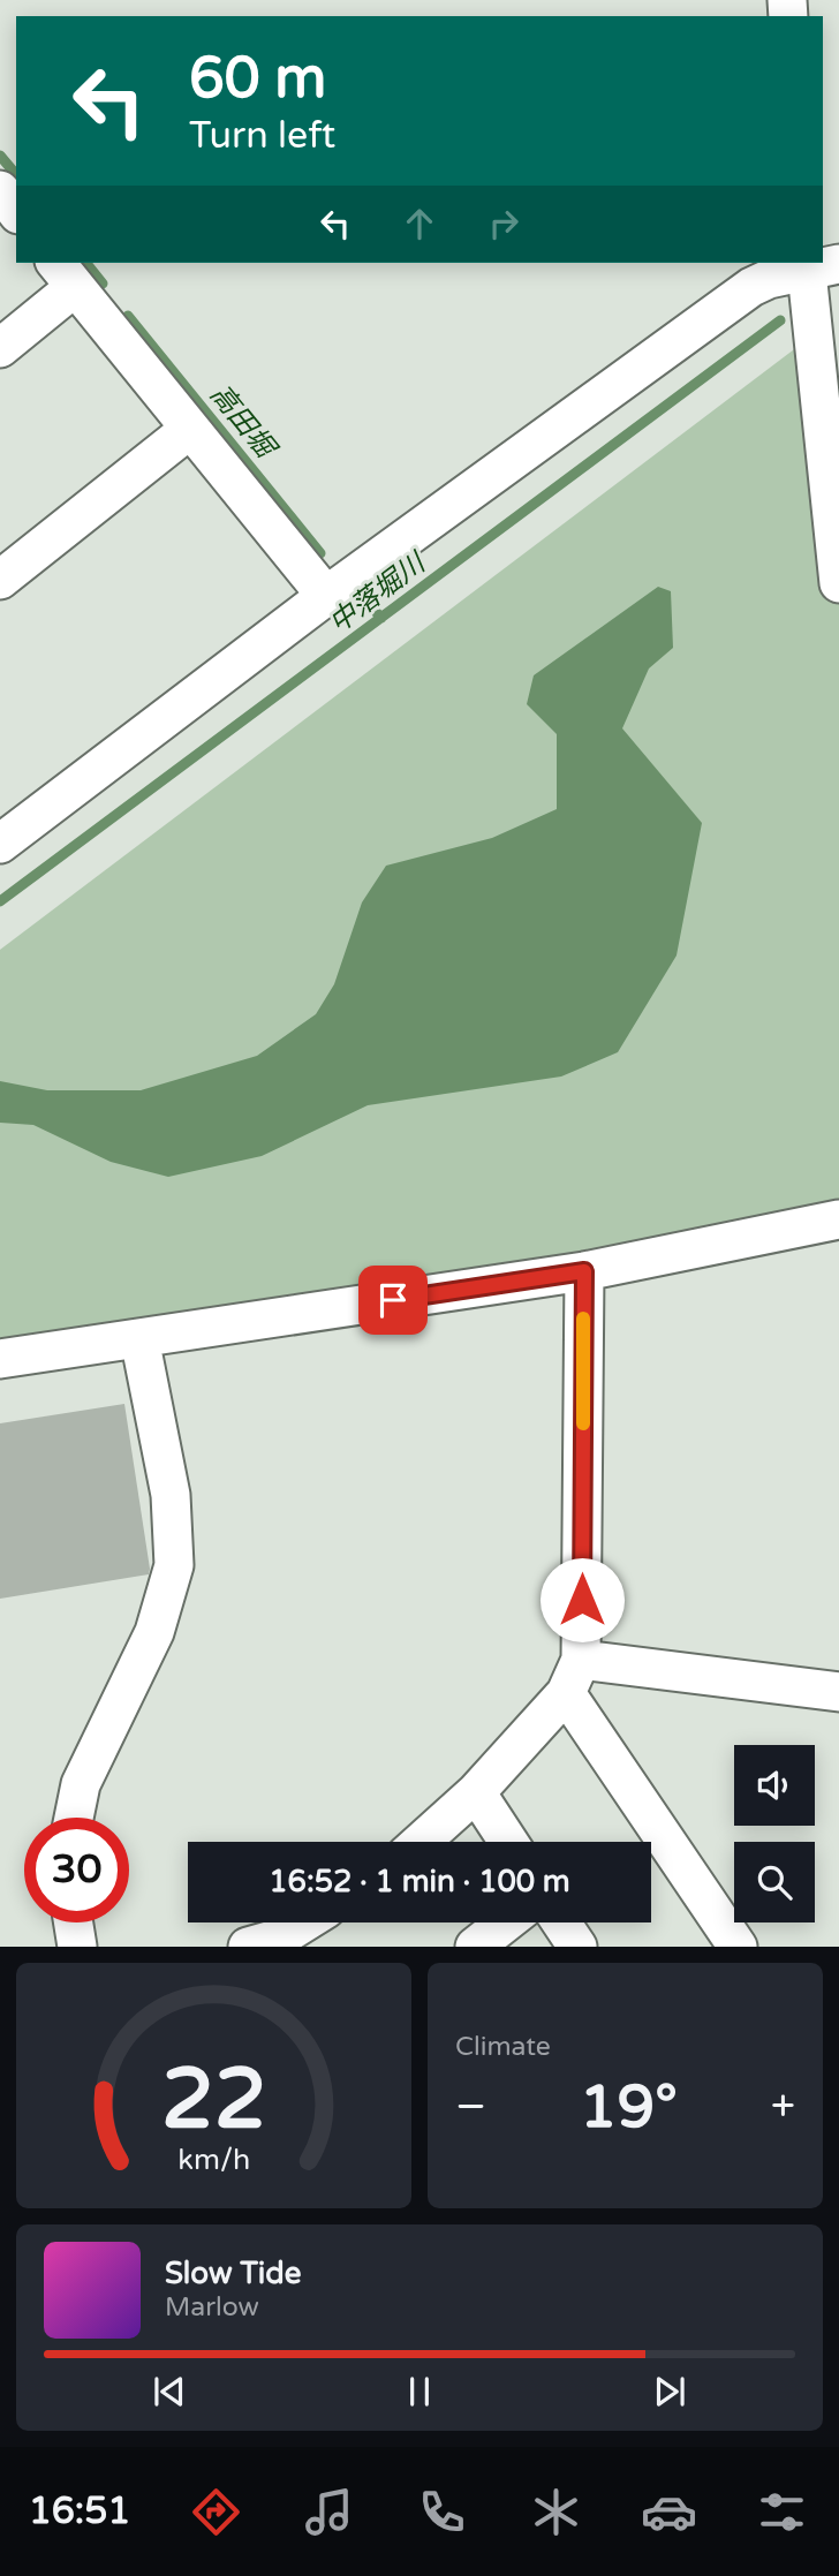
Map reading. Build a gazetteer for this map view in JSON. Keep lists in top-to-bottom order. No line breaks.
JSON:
{"water":["高田堀","中落堀川"],"page":{"turn":["60 m","Turn left"],"limit":"30","trip":"16:52 · 1 min · 100 m","tile":"Climate","heat":["−","19°","+"],"song":["Slow Tide","Marlow"],"tabs":"16:51","gauge":["22","km/h"]}}
